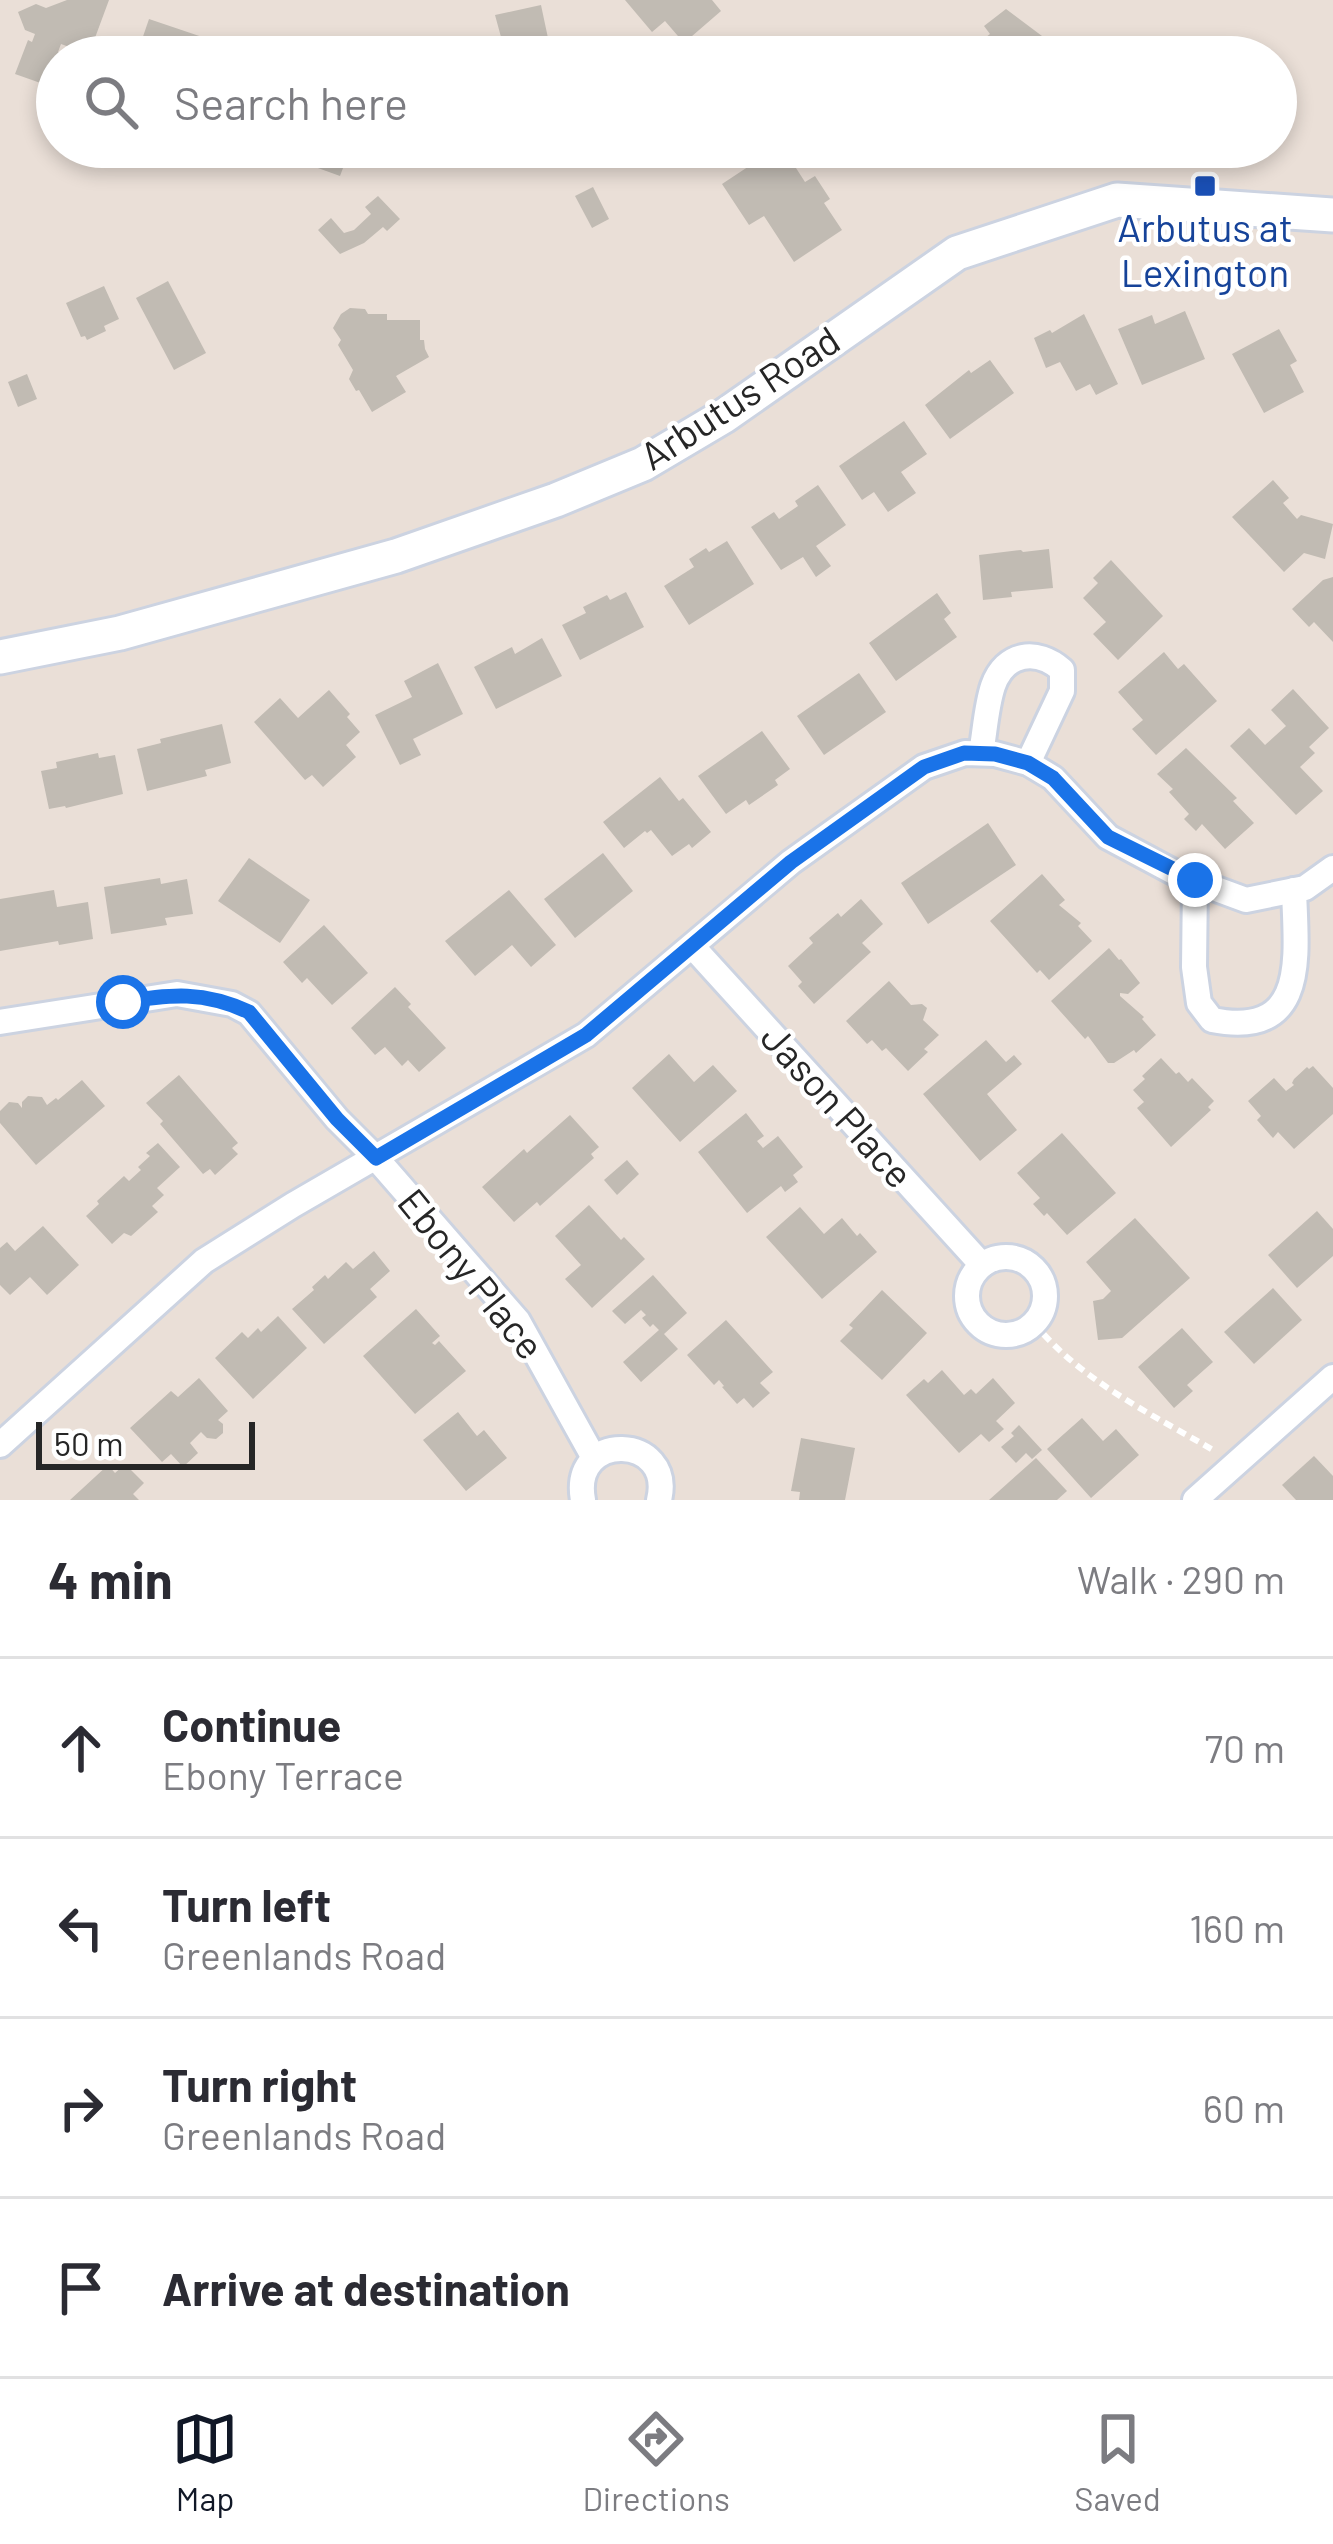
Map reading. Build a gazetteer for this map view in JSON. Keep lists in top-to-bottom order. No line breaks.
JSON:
{"streets":{"main road":["Arbutus Road"],"street":["Jason Place","Ebony Place"]},"places":{"transit":["Arbutus at Lexington"]},"scale_bar":"50 m","page":{"search":"Search here","scale":"50 m","heading":["4 min","Walk · 290 m"],"list":[["Continue","Ebony Terrace","70 m"],["Turn left","Greenlands Road","160 m"],["Turn right","Greenlands Road","60 m"],"Arrive at destination"],"nav":["Map","Directions","Saved"]}}
